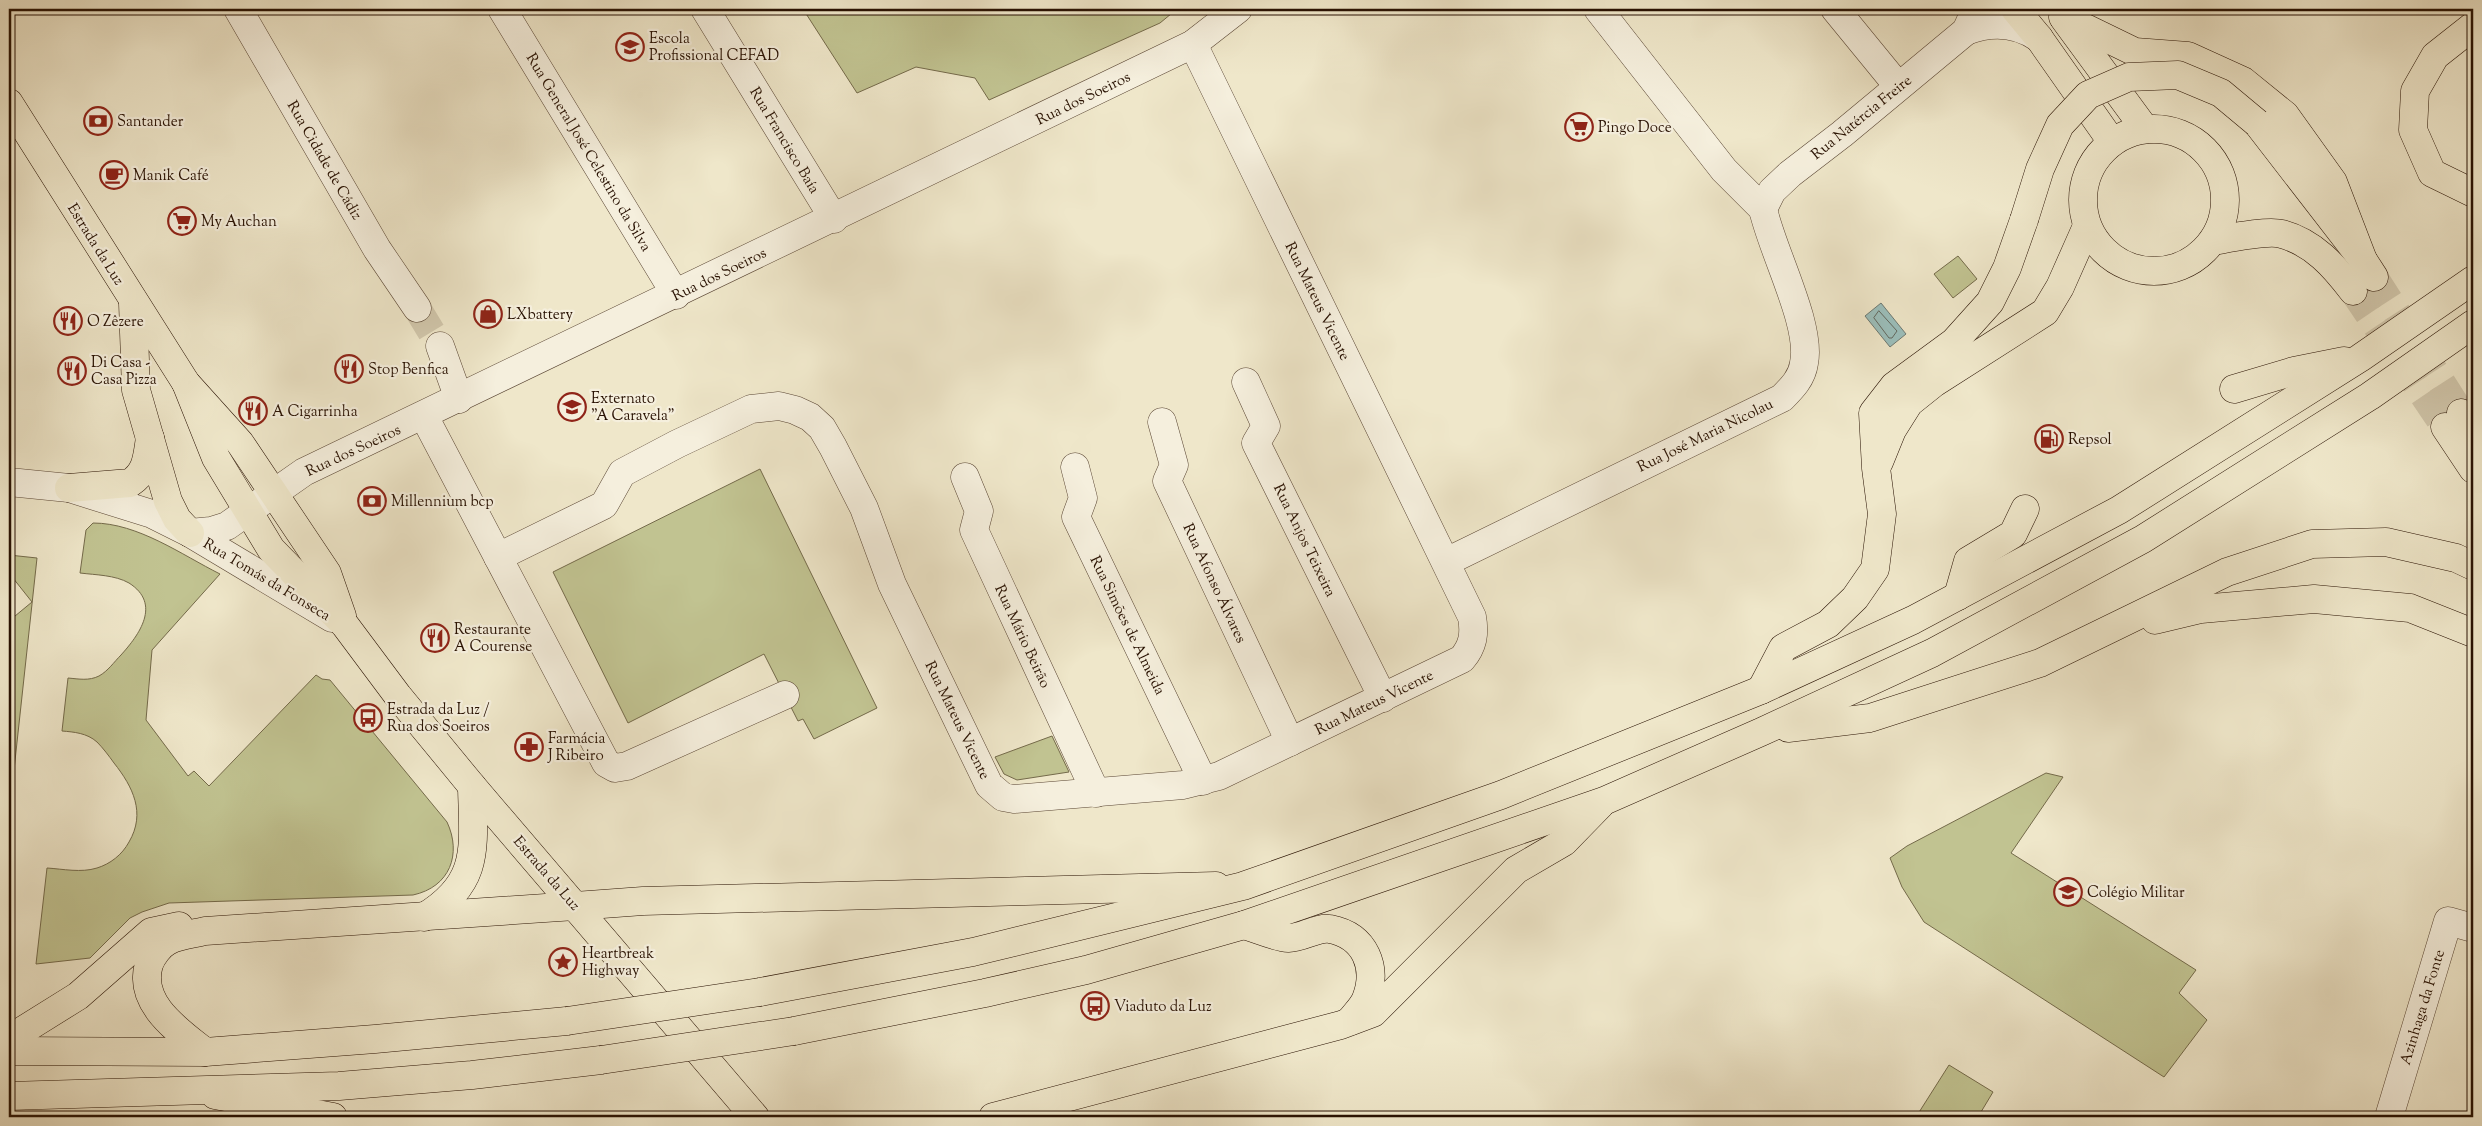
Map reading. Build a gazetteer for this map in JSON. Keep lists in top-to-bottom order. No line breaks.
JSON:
{"streets":{"main road":["Estrada da Luz"],"street":["Rua dos Soeiros","Rua Natércia Freire","Rua Francisco Baía","Rua General José Celestino da Silva","Rua Cidade de Cádiz","Rua Mateus Vicente","Rua José Maria Nicolau","Rua Anjos Teixeira","Rua Tomás da Fonseca","Rua Afonso Álvares","Rua Simões de Almeida","Rua Mário Beirão","Azinhaga da Fonte"]},"crossings":[["Rua dos Soeiros","Rua Francisco Baía"],["Rua dos Soeiros","Rua General José Celestino da Silva"],["Rua dos Soeiros","Estrada da Luz"],["Rua dos Soeiros","Rua Mateus Vicente"],["Rua dos Soeiros","Rua Tomás da Fonseca"],["Rua Natércia Freire","Rua José Maria Nicolau"],["Estrada da Luz","Rua Tomás da Fonseca"],["Rua Mateus Vicente","Rua José Maria Nicolau"],["Rua Mateus Vicente","Rua Anjos Teixeira"],["Rua Mateus Vicente","Rua Afonso Álvares"],["Rua Mateus Vicente","Rua Simões de Almeida"],["Rua Mateus Vicente","Rua Mário Beirão"]],"places":{"school or university":["Escola Profissional CEFAD","Externato \"A Caravela\"","Colégio Militar"],"bank":["Santander","Millennium bcp"],"supermarket":["Pingo Doce","My Auchan"],"cafe":["Manik Café"],"shop":["LXbattery"],"restaurant":["O Zêzere","Stop Benfica","Di Casa - Casa Pizza","A Cigarrinha","Restaurante A Courense"],"fuel station":["Repsol"],"bus stop":["Estrada da Luz / Rua dos Soeiros","Viaduto da Luz"],"pharmacy":["Farmácia J Ribeiro"],"place":["Heartbreak Highway"]}}
